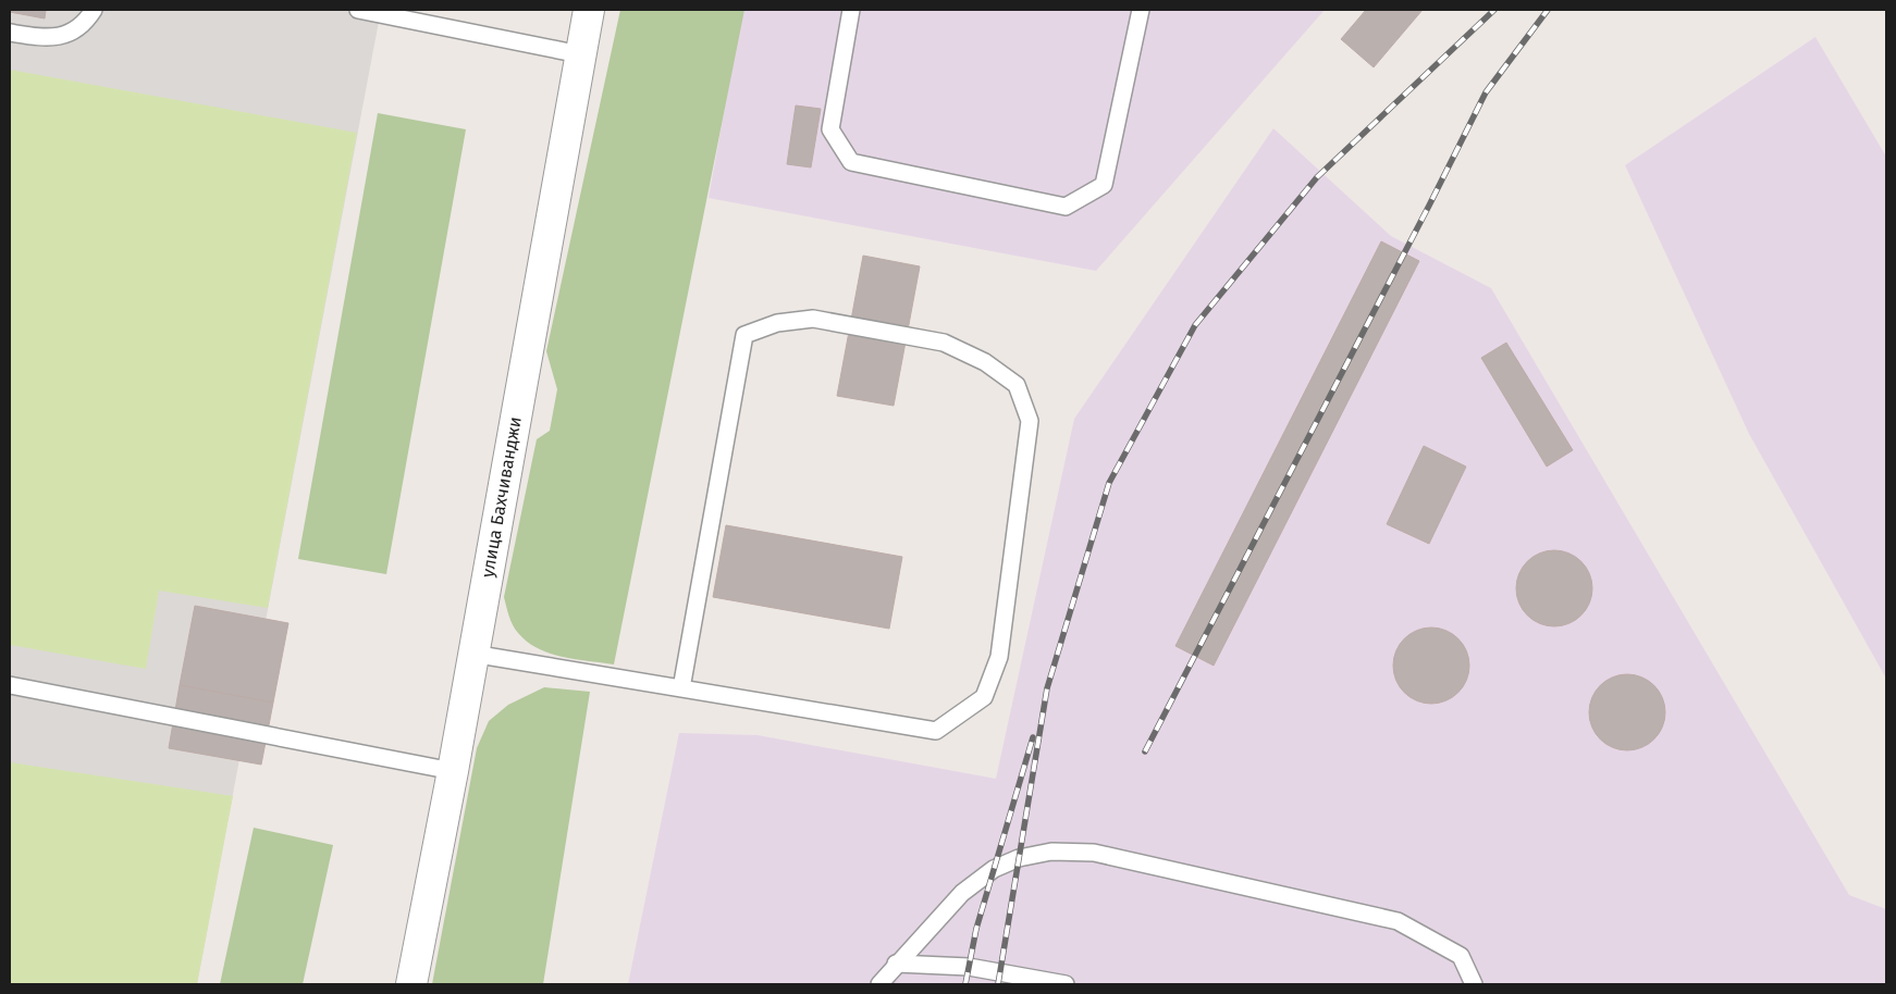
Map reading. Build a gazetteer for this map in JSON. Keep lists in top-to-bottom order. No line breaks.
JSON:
{"streets":{"street":["улица Бахчиванджи"]}}
